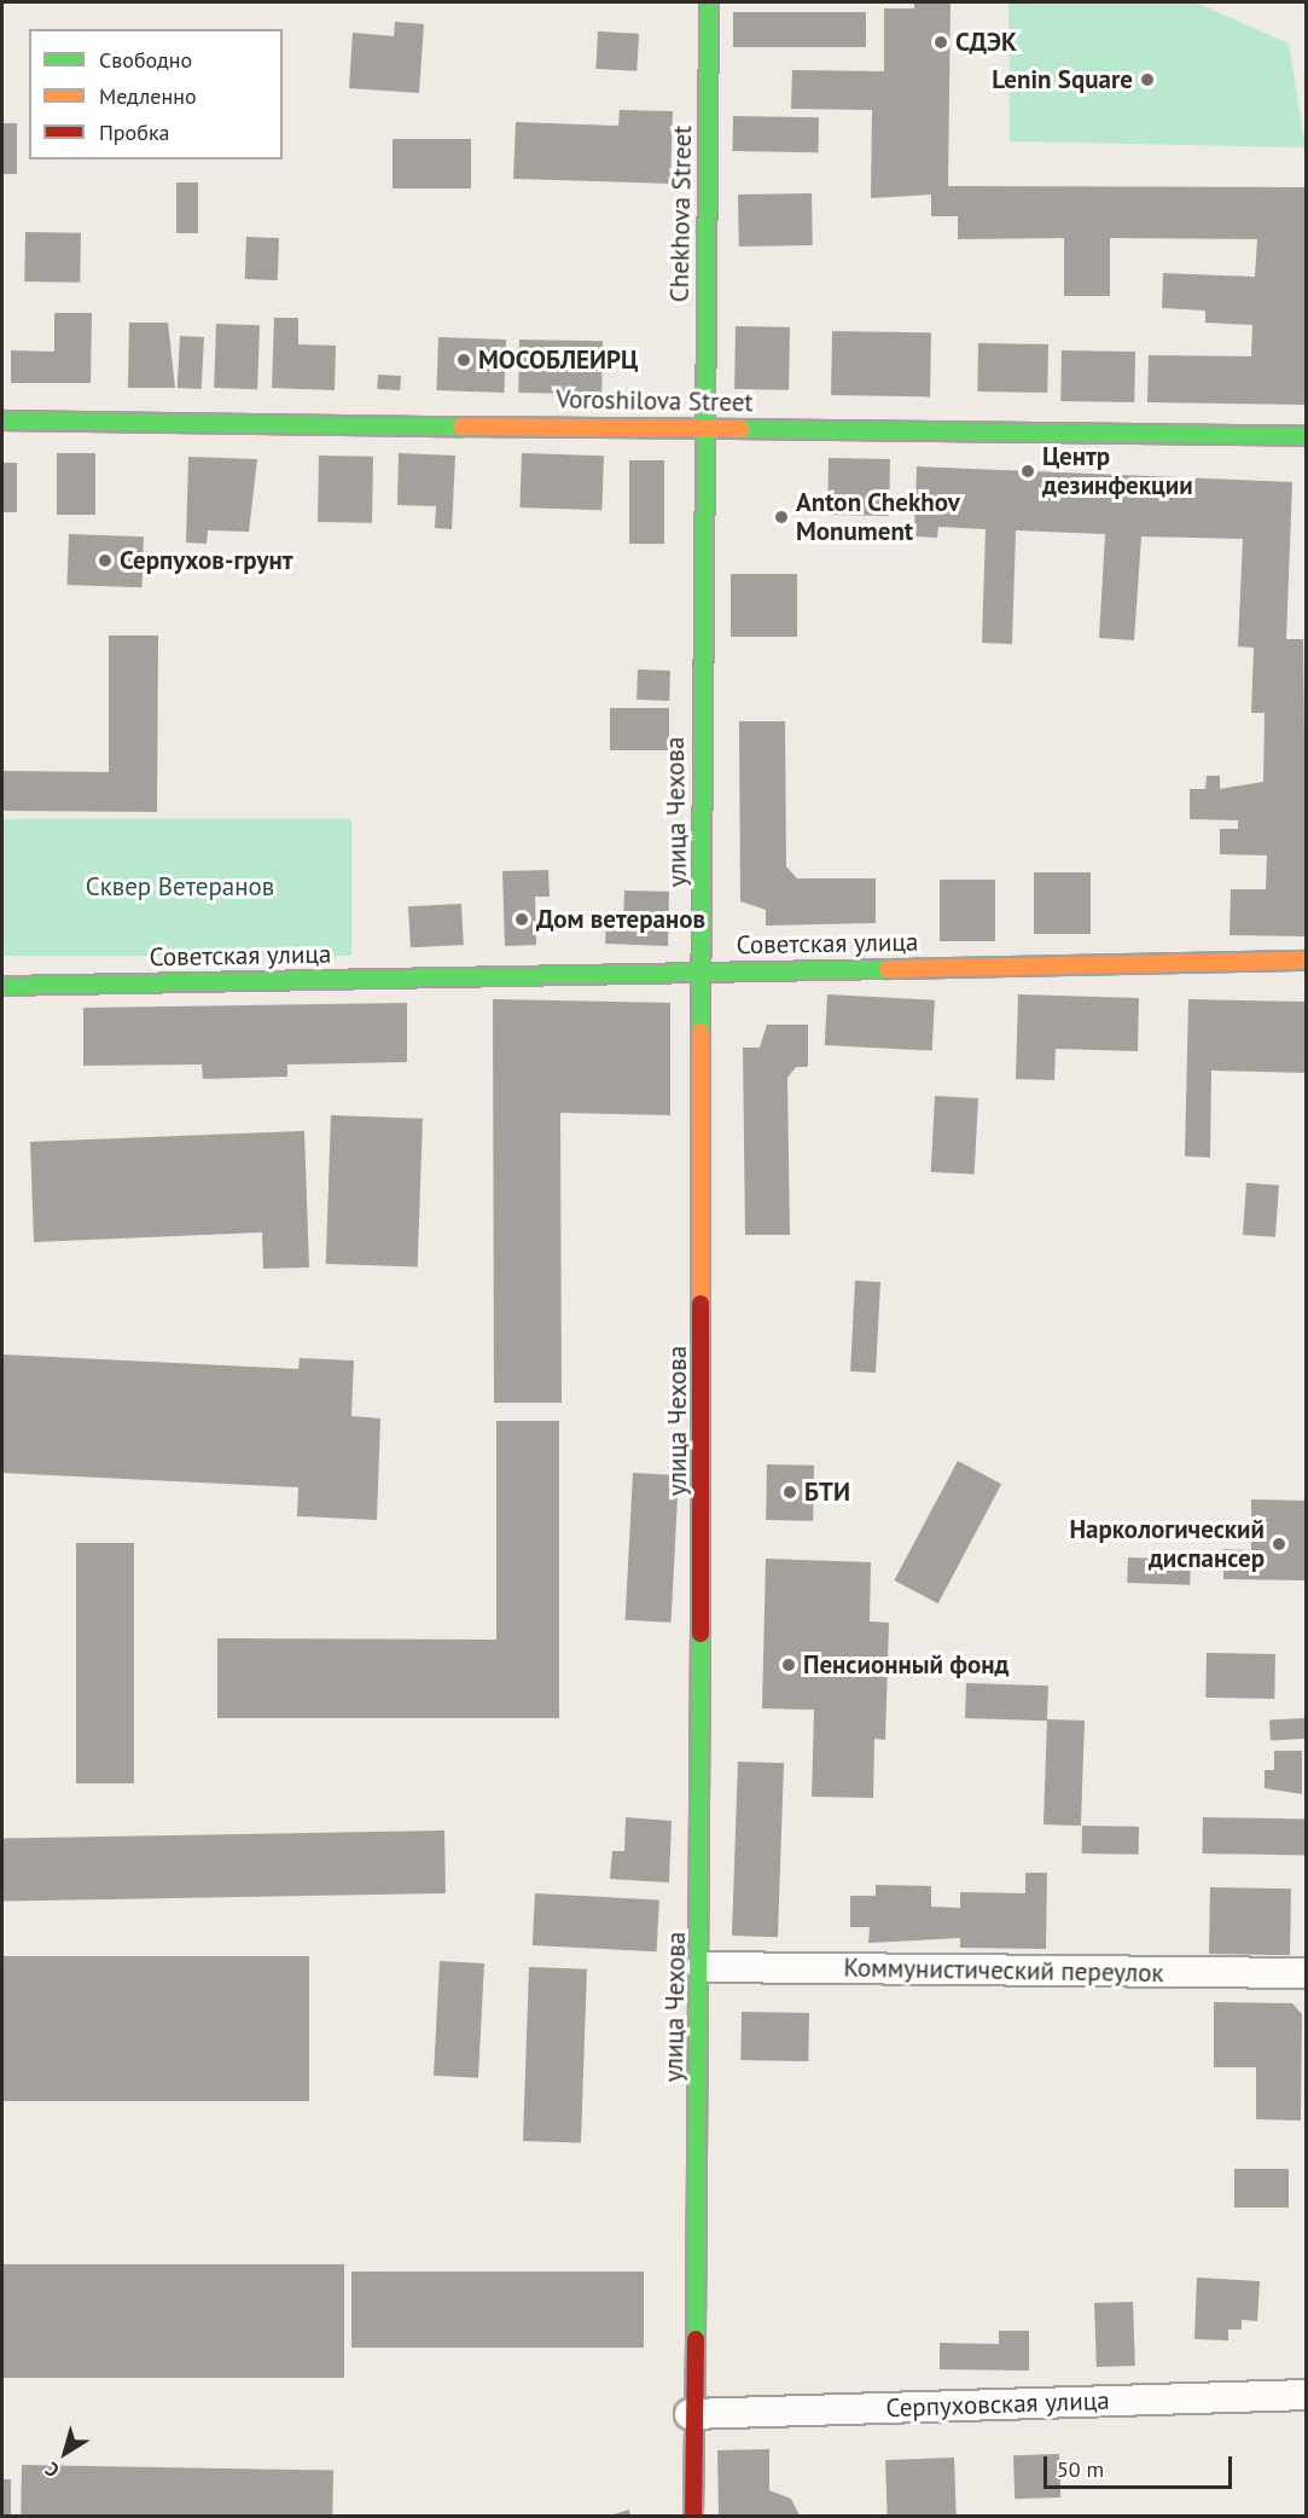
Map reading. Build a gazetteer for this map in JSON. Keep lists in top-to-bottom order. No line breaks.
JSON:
{"streets":{"street":["Chekhova Street","Voroshilova Street","улица Чехова","Советская улица","Коммунистический переулок","Серпуховская улица"]},"crossings":[["Chekhova Street","Voroshilova Street"],["Chekhova Street","улица Чехова"],["Voroshilova Street","улица Чехова"],["улица Чехова","Советская улица"],["улица Чехова","Коммунистический переулок"],["улица Чехова","Серпуховская улица"]],"parks":["Сквер Ветеранов"],"places":["СДЭК","Lenin Square","МОСОБЛЕИРЦ","Центр дезинфекции","Anton Chekhov Monument","Серпухов-грунт","Дом ветеранов","БТИ","Наркологический диспансер","Пенсионный фонд"],"legend":["Свободно","Медленно","Пробка"],"scale_bar":"50 m","north":"bottom left"}
